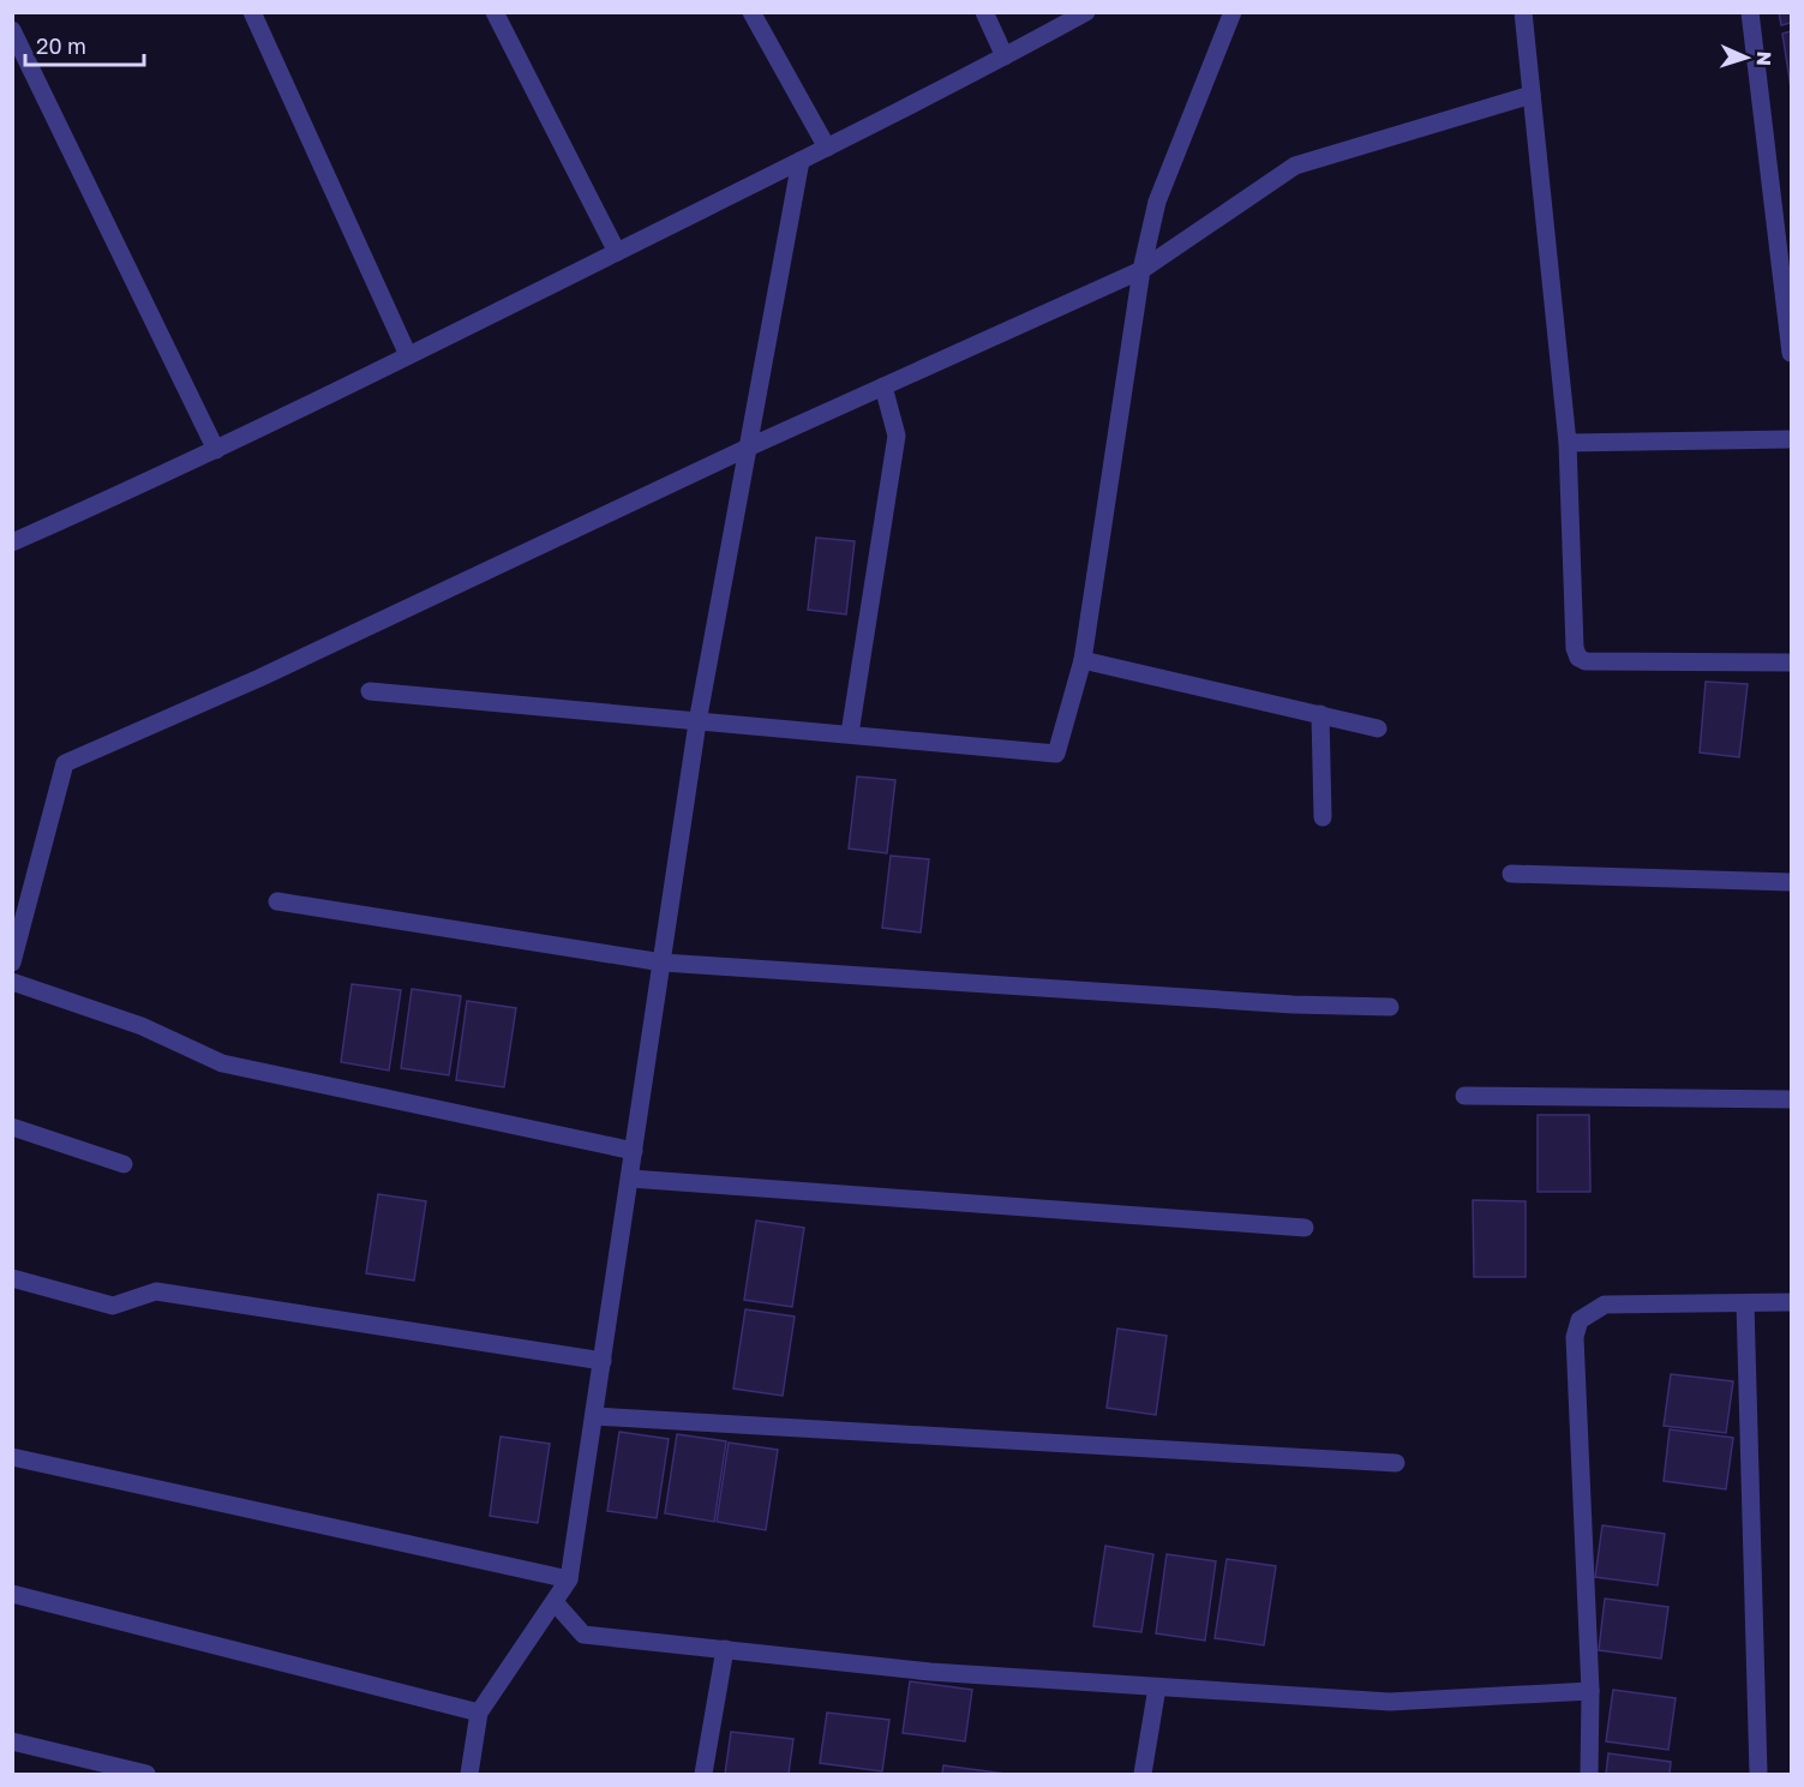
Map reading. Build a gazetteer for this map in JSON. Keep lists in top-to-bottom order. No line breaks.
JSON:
{"scale_bar":"20 m","north":"right"}
